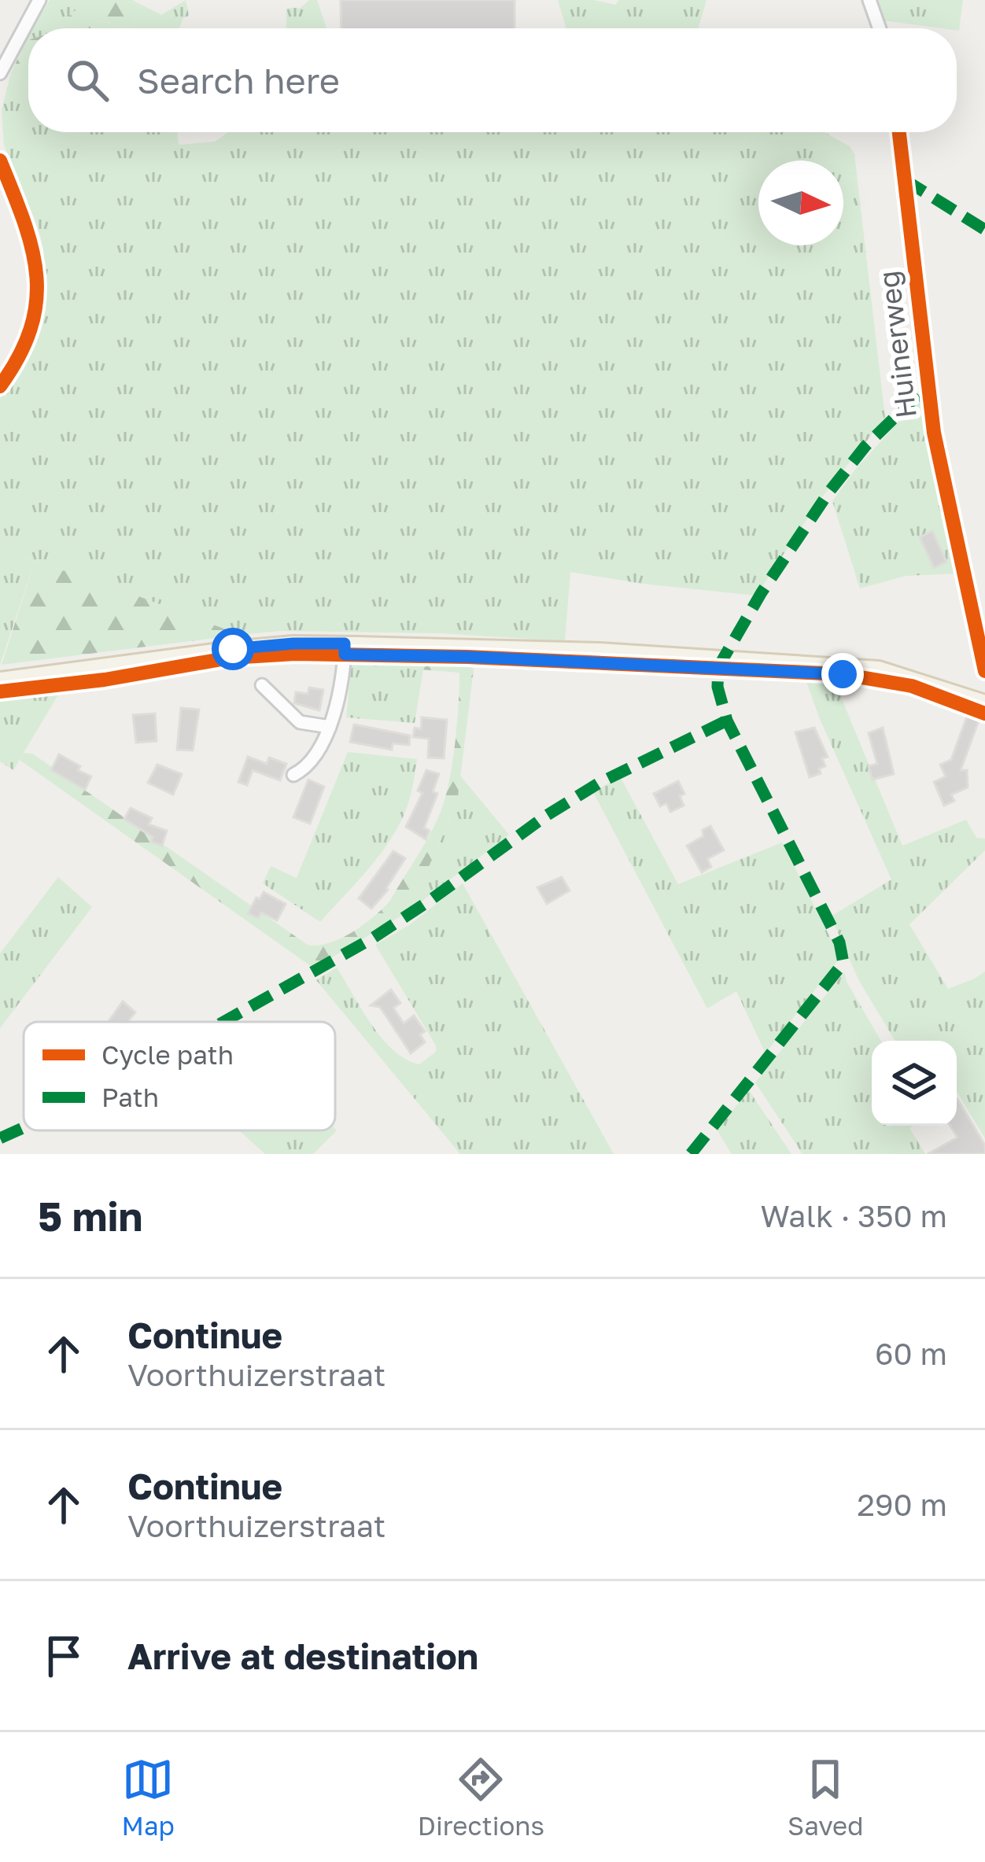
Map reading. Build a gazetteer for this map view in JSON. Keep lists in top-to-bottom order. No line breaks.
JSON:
{"streets":{"street":["Huinerweg"]},"legend":["Cycle path","Path"],"north":"right","page":{"search":"Search here","heading":["5 min","Walk · 350 m"],"list":[["Continue","Voorthuizerstraat","60 m"],["Continue","Voorthuizerstraat","290 m"],"Arrive at destination"],"nav":["Map","Directions","Saved"]}}
